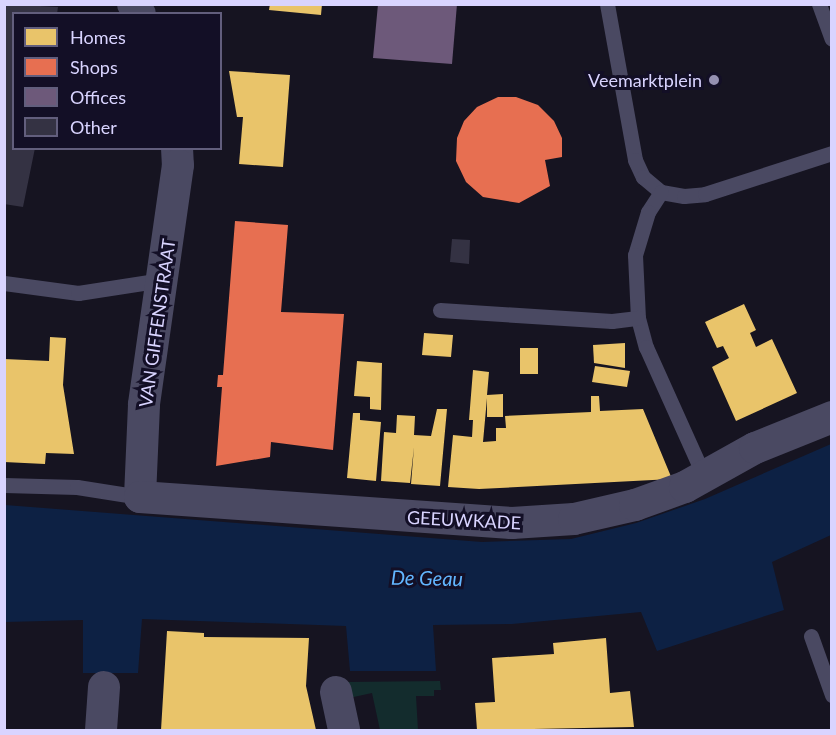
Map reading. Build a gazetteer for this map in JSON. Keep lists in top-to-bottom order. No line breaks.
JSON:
{"streets":{"street":["VAN GIFFENSTRAAT","GEEUWKADE"]},"crossings":[["VAN GIFFENSTRAAT","GEEUWKADE"]],"water":["De Geau"],"places":["Veemarktplein"],"legend":["Homes","Shops","Offices","Other"]}
